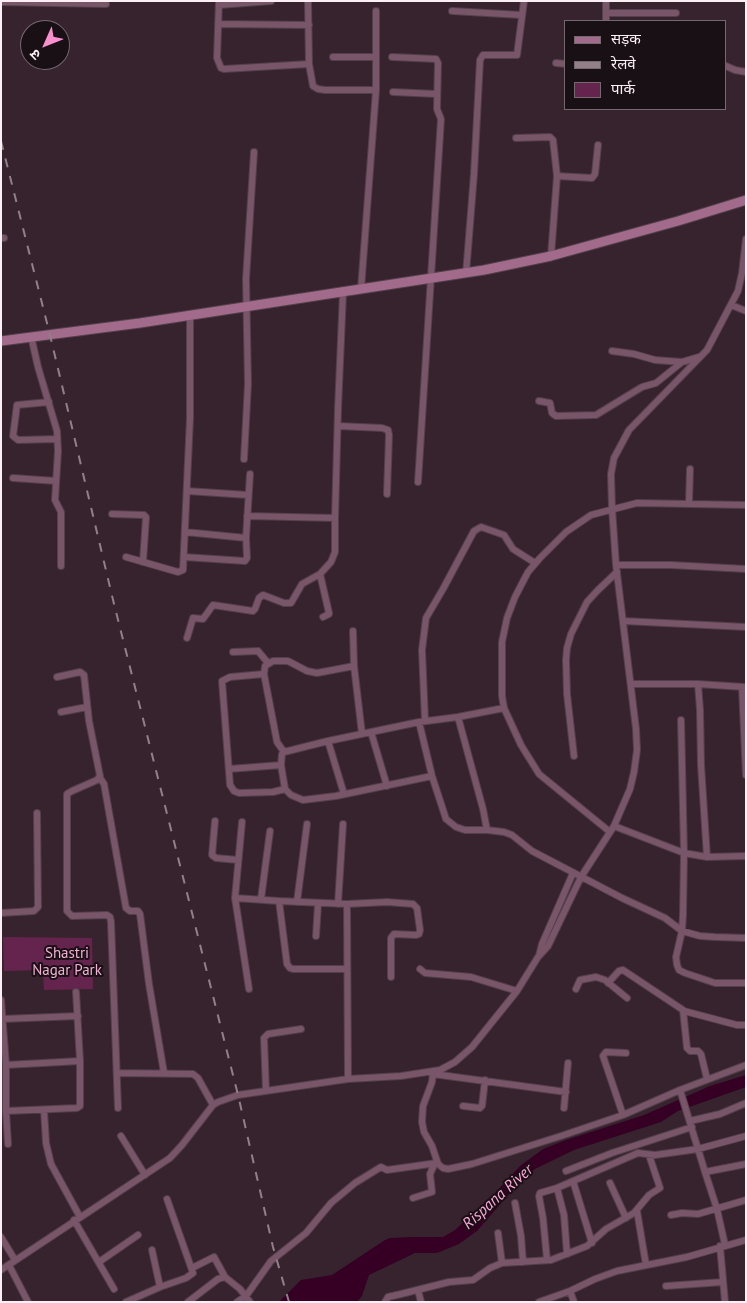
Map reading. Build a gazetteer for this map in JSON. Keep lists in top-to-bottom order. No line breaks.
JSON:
{"water":["Rispana River"],"parks":["Shastri Nagar Park"],"legend":["सड़क","रेलवे","पार्क"],"north":"bottom left"}
